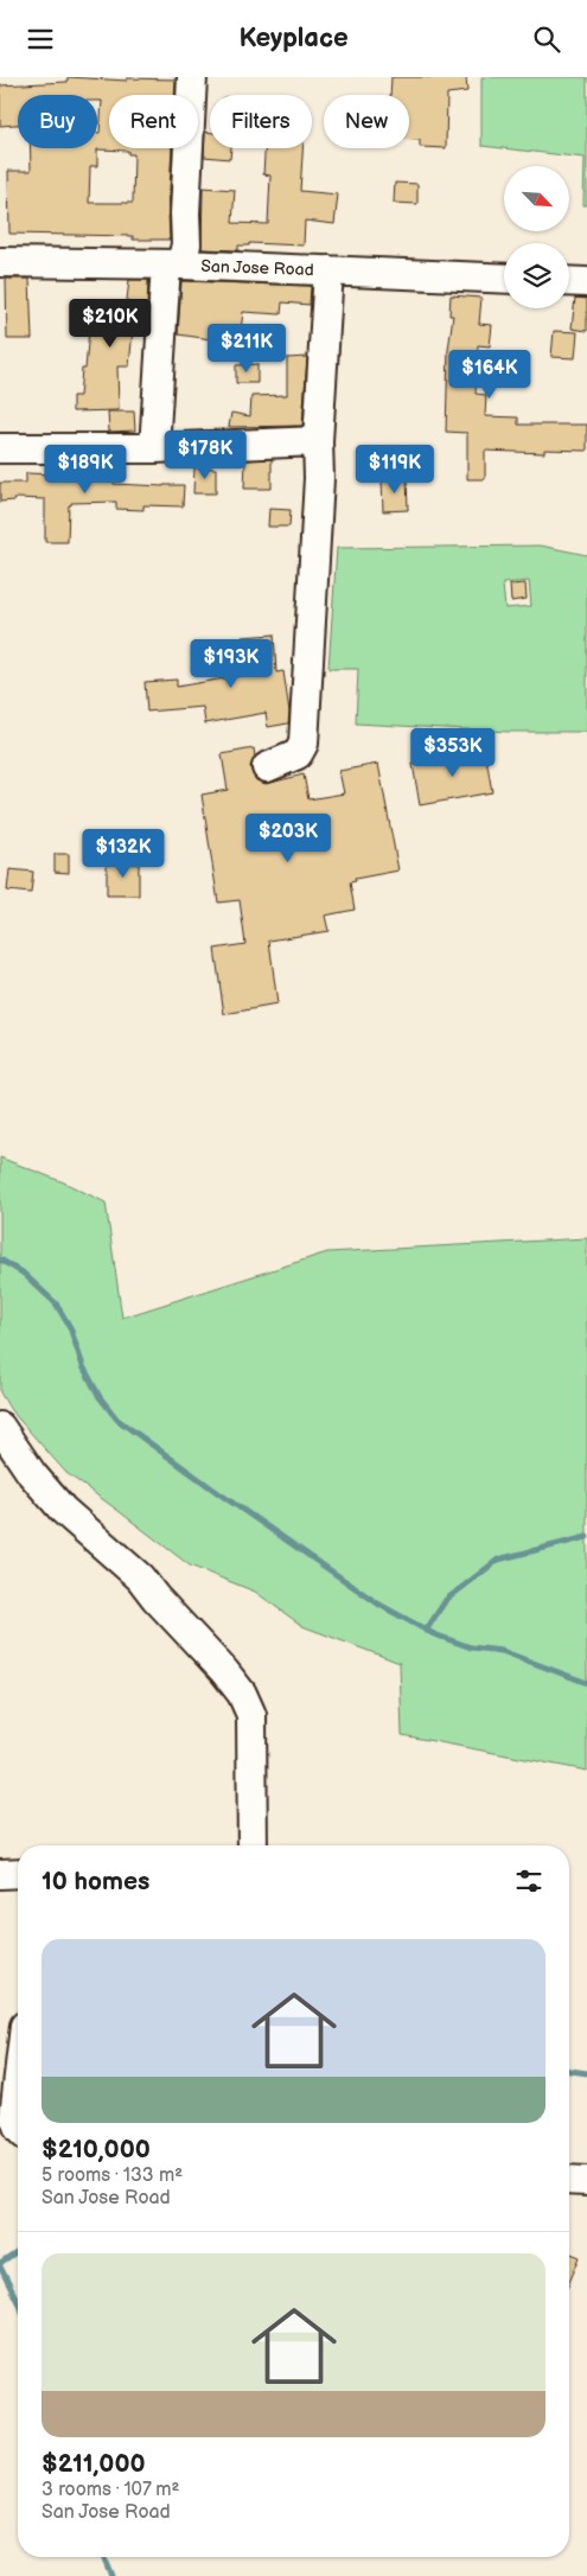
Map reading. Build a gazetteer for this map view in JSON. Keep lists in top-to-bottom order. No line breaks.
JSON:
{"streets":{"street":["San Jose Road"]},"north":"bottom right","page":{"header":"Keyplace","chip":["Buy","Rent","Filters","New"],"price":["$210K","$211K","$164K","$178K","$189K","$119K","$193K","$353K","$203K","$132K"],"heading":"10 homes","list":[{"name":"$210,000","note":"5 rooms · 133 m² · San Jose Road"},{"name":"$211,000","note":"3 rooms · 107 m² · San Jose Road"}]}}
